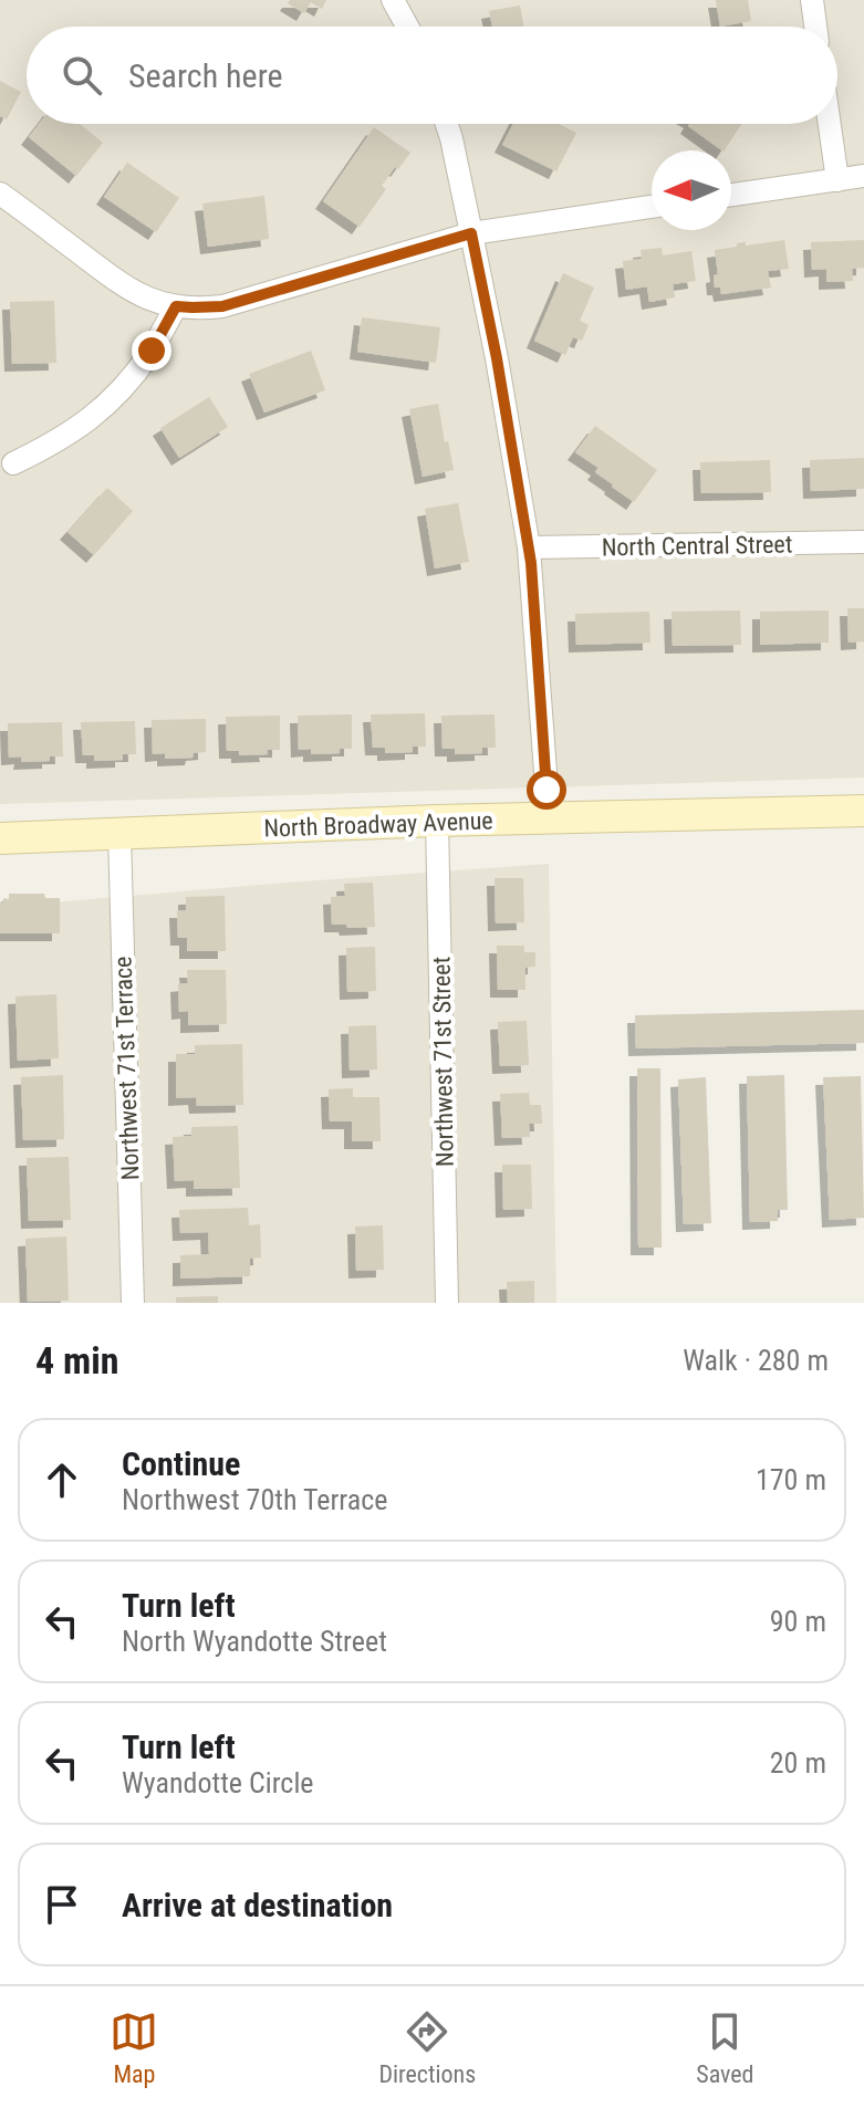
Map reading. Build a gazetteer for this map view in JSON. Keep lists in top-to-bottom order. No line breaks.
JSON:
{"streets":{"main road":["North Broadway Avenue"],"street":["North Central Street","Northwest 71st Street","Northwest 71st Terrace"]},"crossings":[["North Broadway Avenue","Northwest 71st Street"],["North Broadway Avenue","Northwest 71st Terrace"]],"north":"left","page":{"search":"Search here","heading":["4 min","Walk · 280 m"],"list":[["Continue","Northwest 70th Terrace","170 m"],["Turn left","North Wyandotte Street","90 m"],["Turn left","Wyandotte Circle","20 m"],"Arrive at destination"],"nav":["Map","Directions","Saved"]}}
